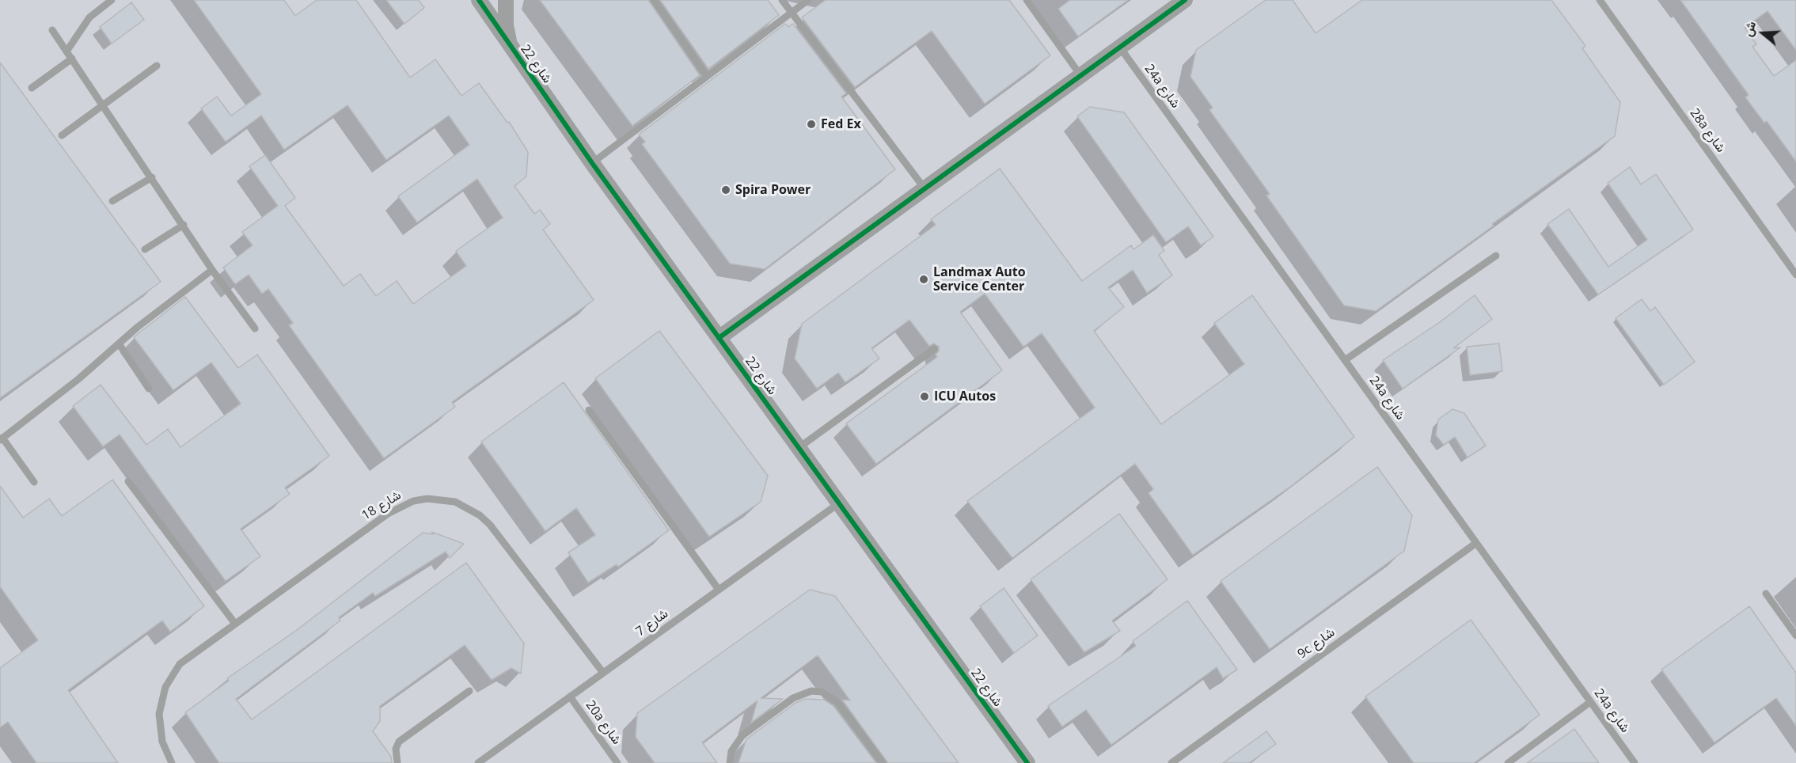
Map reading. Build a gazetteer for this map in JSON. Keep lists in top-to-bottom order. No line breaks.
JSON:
{"streets":{"street":["شارع 22"],"lane":["24a شارع","28a شارع","شارع 18","شارع 7","9c شارع","20a شارع"]},"crossings":[["شارع 22","شارع 7"],["24a شارع","9c شارع"],["شارع 18","شارع 7"],["شارع 7","20a شارع"]],"places":["Fed Ex","Spira Power","Landmax Auto Service Center","ICU Autos"],"north":"left"}
